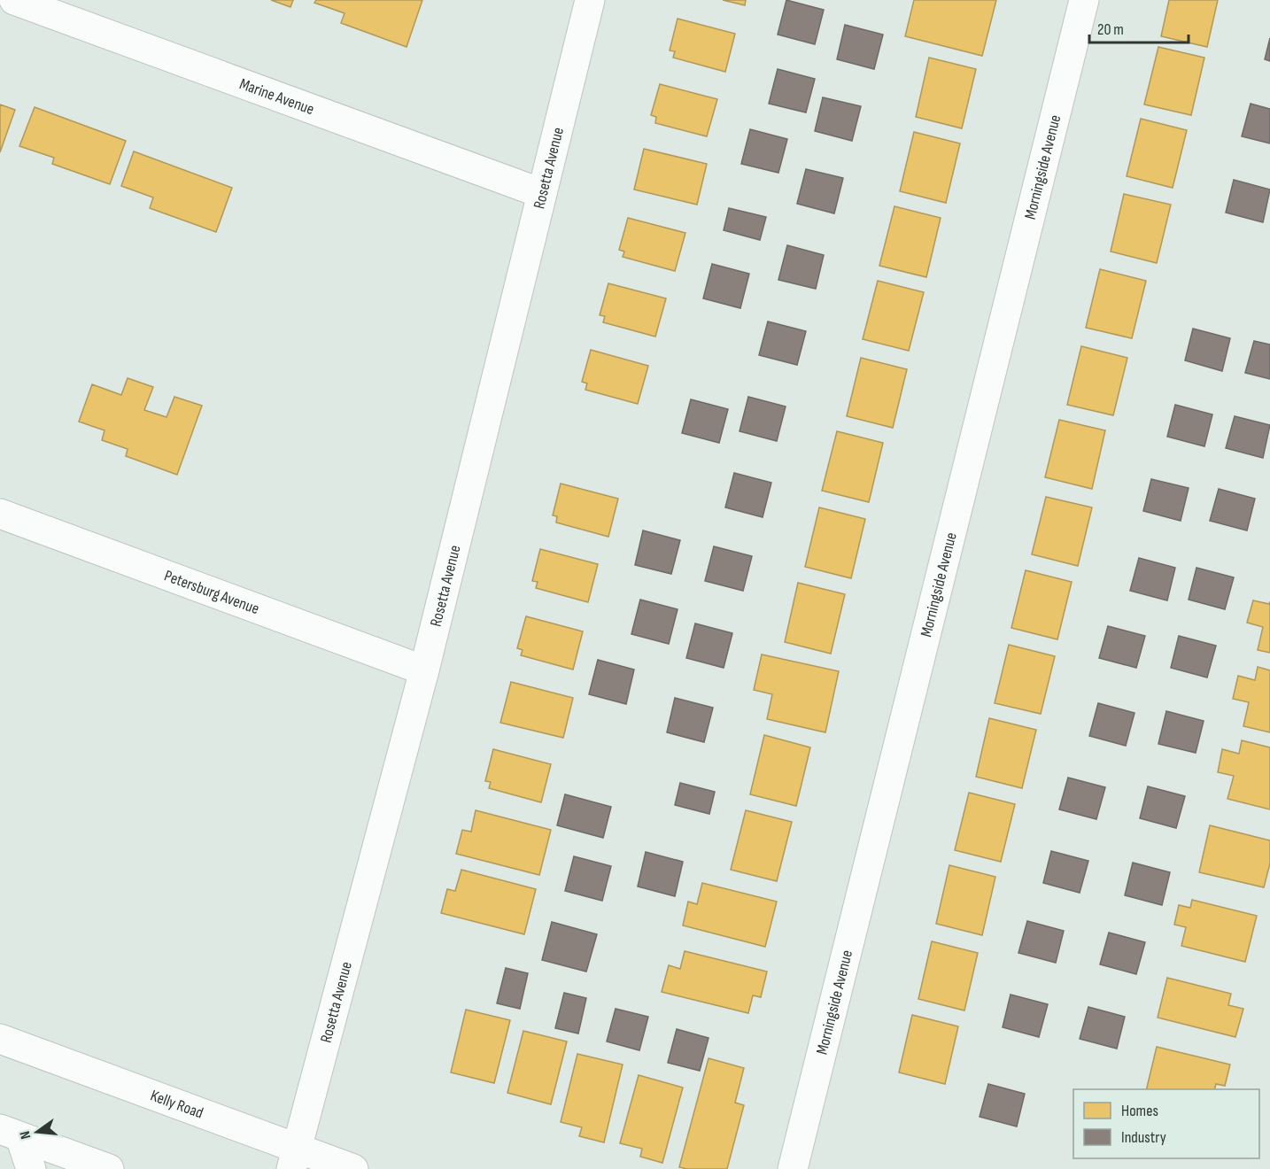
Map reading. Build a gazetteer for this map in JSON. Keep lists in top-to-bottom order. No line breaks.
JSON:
{"streets":{"street":["Marine Avenue","Morningside Avenue","Rosetta Avenue","Petersburg Avenue","Kelly Road"]},"crossings":[["Marine Avenue","Rosetta Avenue"],["Rosetta Avenue","Petersburg Avenue"],["Rosetta Avenue","Kelly Road"]],"legend":["Homes","Industry"],"scale_bar":"20 m","north":"left"}
